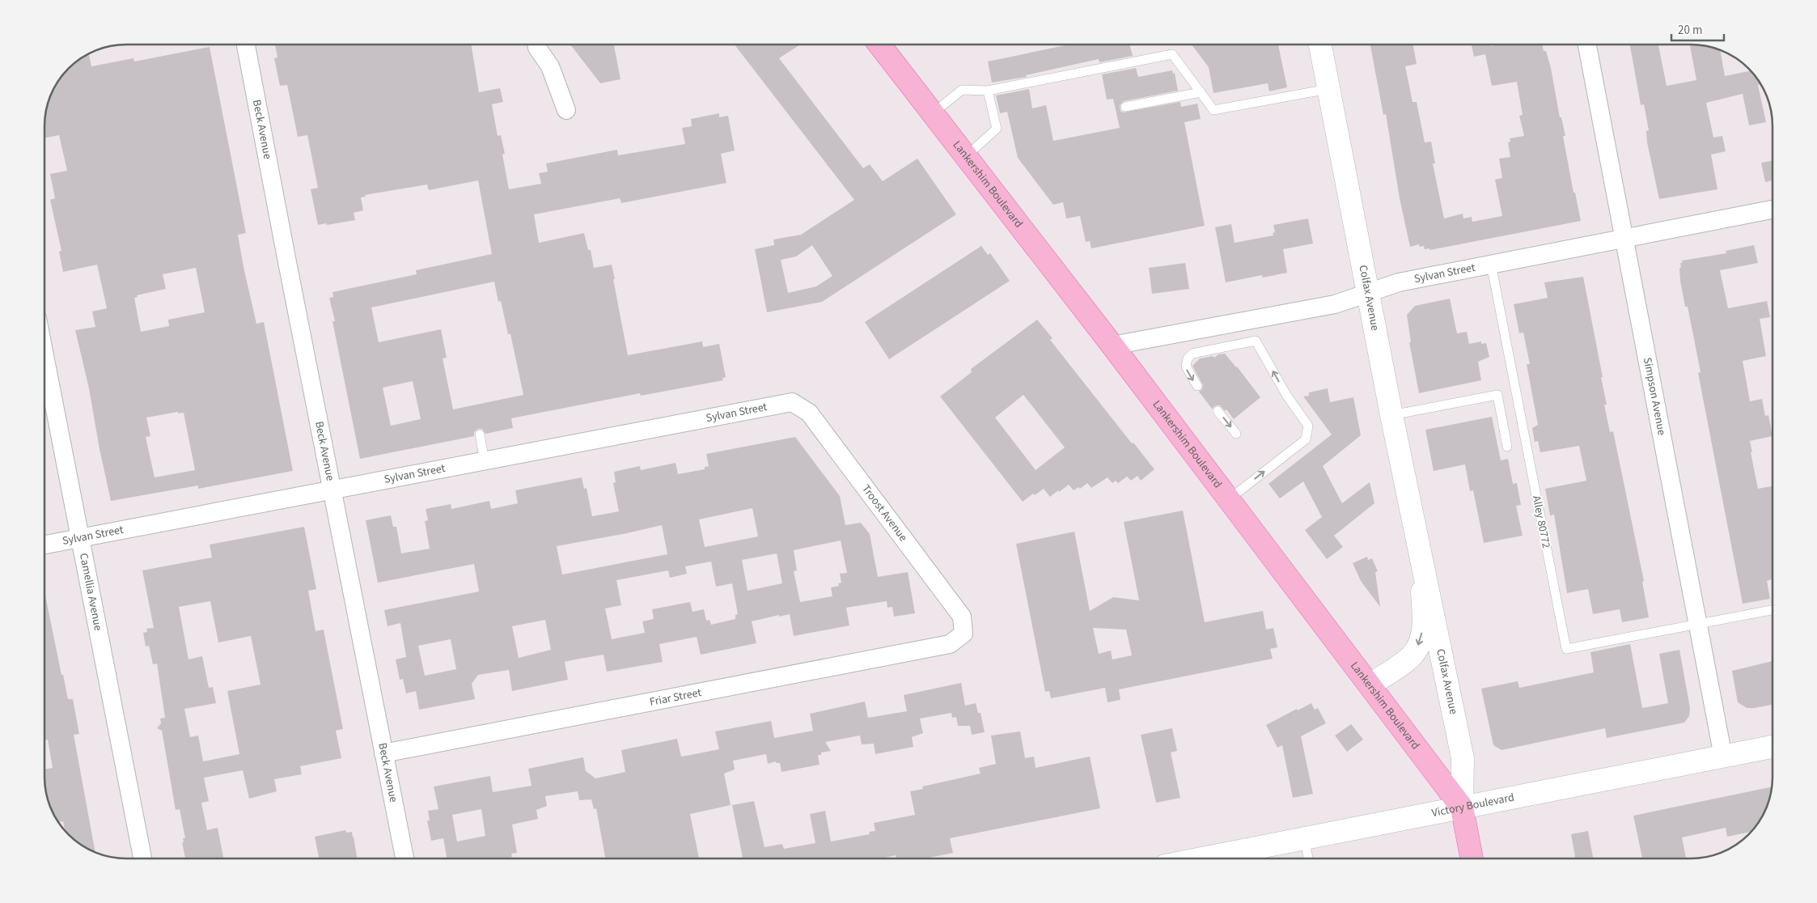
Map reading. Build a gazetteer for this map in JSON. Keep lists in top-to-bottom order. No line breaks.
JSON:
{"streets":{"main road":["Lankershim Boulevard","Colfax Avenue","Victory Boulevard"],"street":["Beck Avenue","Sylvan Street","Simpson Avenue","Troost Avenue","Camellia Avenue","Friar Street"],"lane":["Alley 80772"]},"crossings":[["Beck Avenue","Sylvan Street"],["Beck Avenue","Friar Street"],["Lankershim Boulevard","Sylvan Street"],["Lankershim Boulevard","Colfax Avenue"],["Lankershim Boulevard","Victory Boulevard"],["Sylvan Street","Colfax Avenue"],["Sylvan Street","Simpson Avenue"],["Sylvan Street","Troost Avenue"],["Sylvan Street","Alley 80772"],["Sylvan Street","Camellia Avenue"],["Colfax Avenue","Victory Boulevard"],["Simpson Avenue","Alley 80772"],["Simpson Avenue","Victory Boulevard"],["Troost Avenue","Friar Street"]],"scale_bar":"20 m"}
